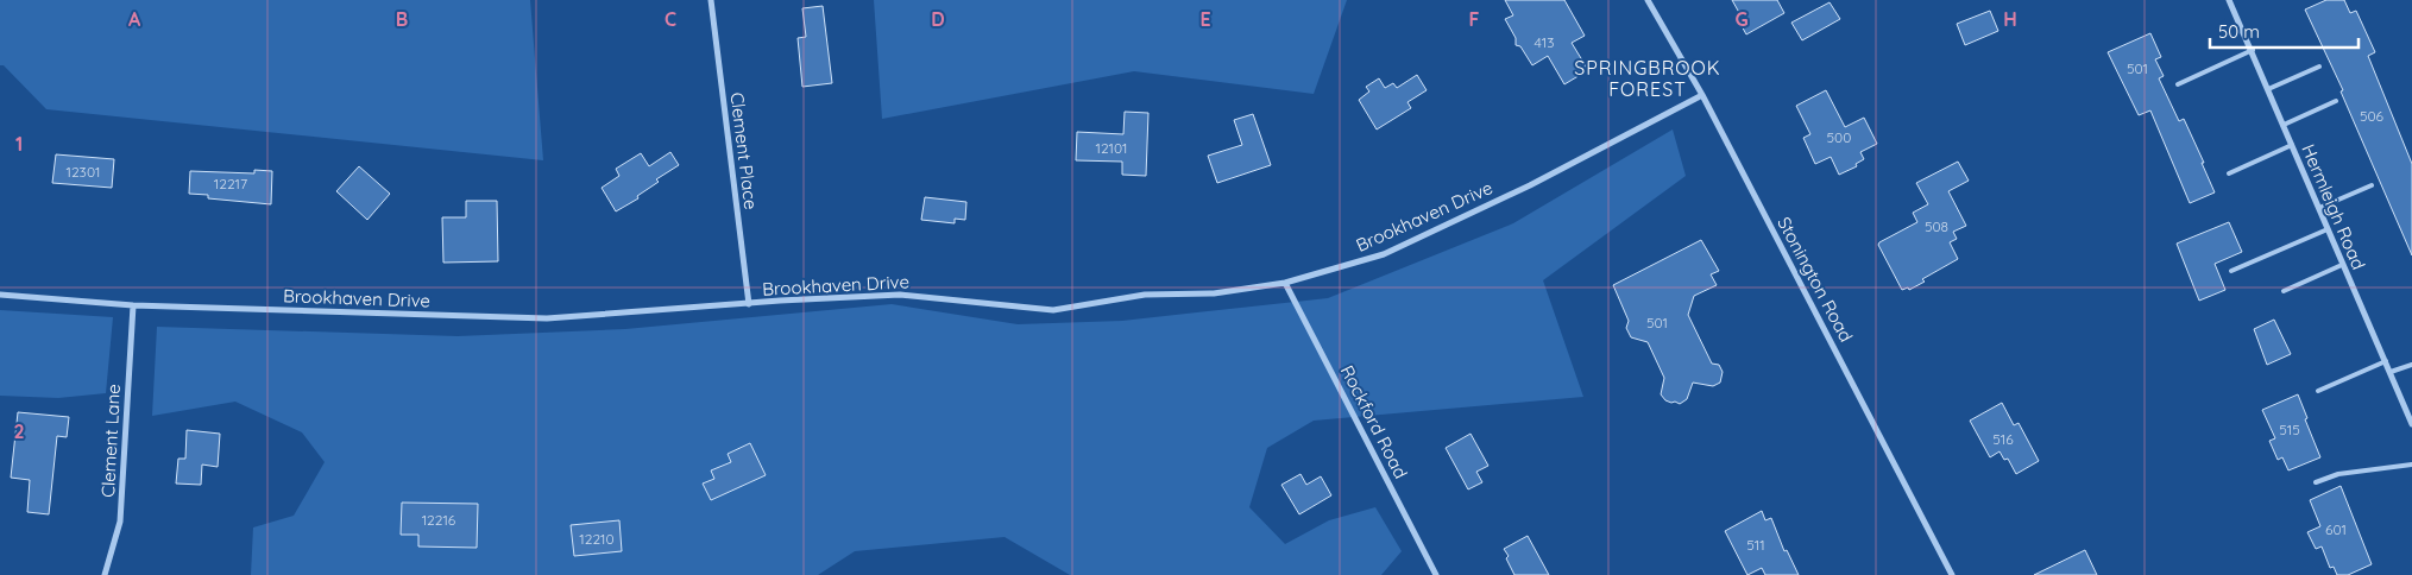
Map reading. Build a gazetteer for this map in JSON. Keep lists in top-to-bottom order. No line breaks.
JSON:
{"streets":{"street":["Clement Place","Hermleigh Road","Brookhaven Drive","Stonington Road","Rockford Road","Clement Lane"]},"crossings":[["Clement Place","Brookhaven Drive"],["Brookhaven Drive","Stonington Road"],["Brookhaven Drive","Rockford Road"],["Brookhaven Drive","Clement Lane"]],"districts":["SPRINGBROOK FOREST"],"house_numbers":["413","501","506","500","12101","12301","12217","508","501","515","516","12216","601","12210","511"],"scale_bar":"50 m","grid":{"columns":["A","B","C","D","E","F","G","H"],"rows":["1","2"]}}
